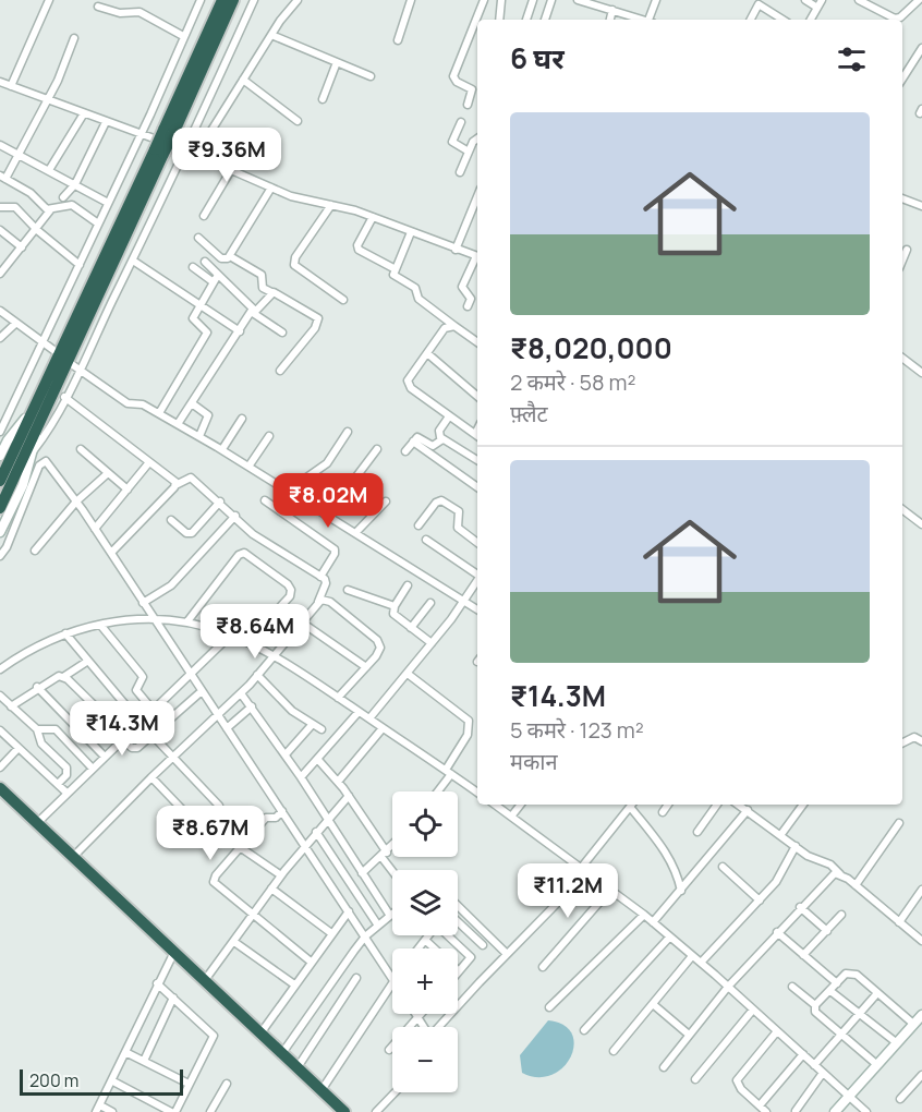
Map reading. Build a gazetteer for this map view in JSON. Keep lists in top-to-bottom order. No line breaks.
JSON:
{"scale_bar":"200 m","page":{"heading":"6 घर","list":[{"name":"₹8,020,000","note":"2 कमरे · 58 m² · फ़्लैट"},{"name":"₹14.3M","note":"5 कमरे · 123 m² · मकान"}],"price":["₹9.36M","₹8.02M","₹8.64M","₹14.3M","₹8.67M","₹11.2M"],"map_buttons":["+","−"],"scale":"200 m"}}
